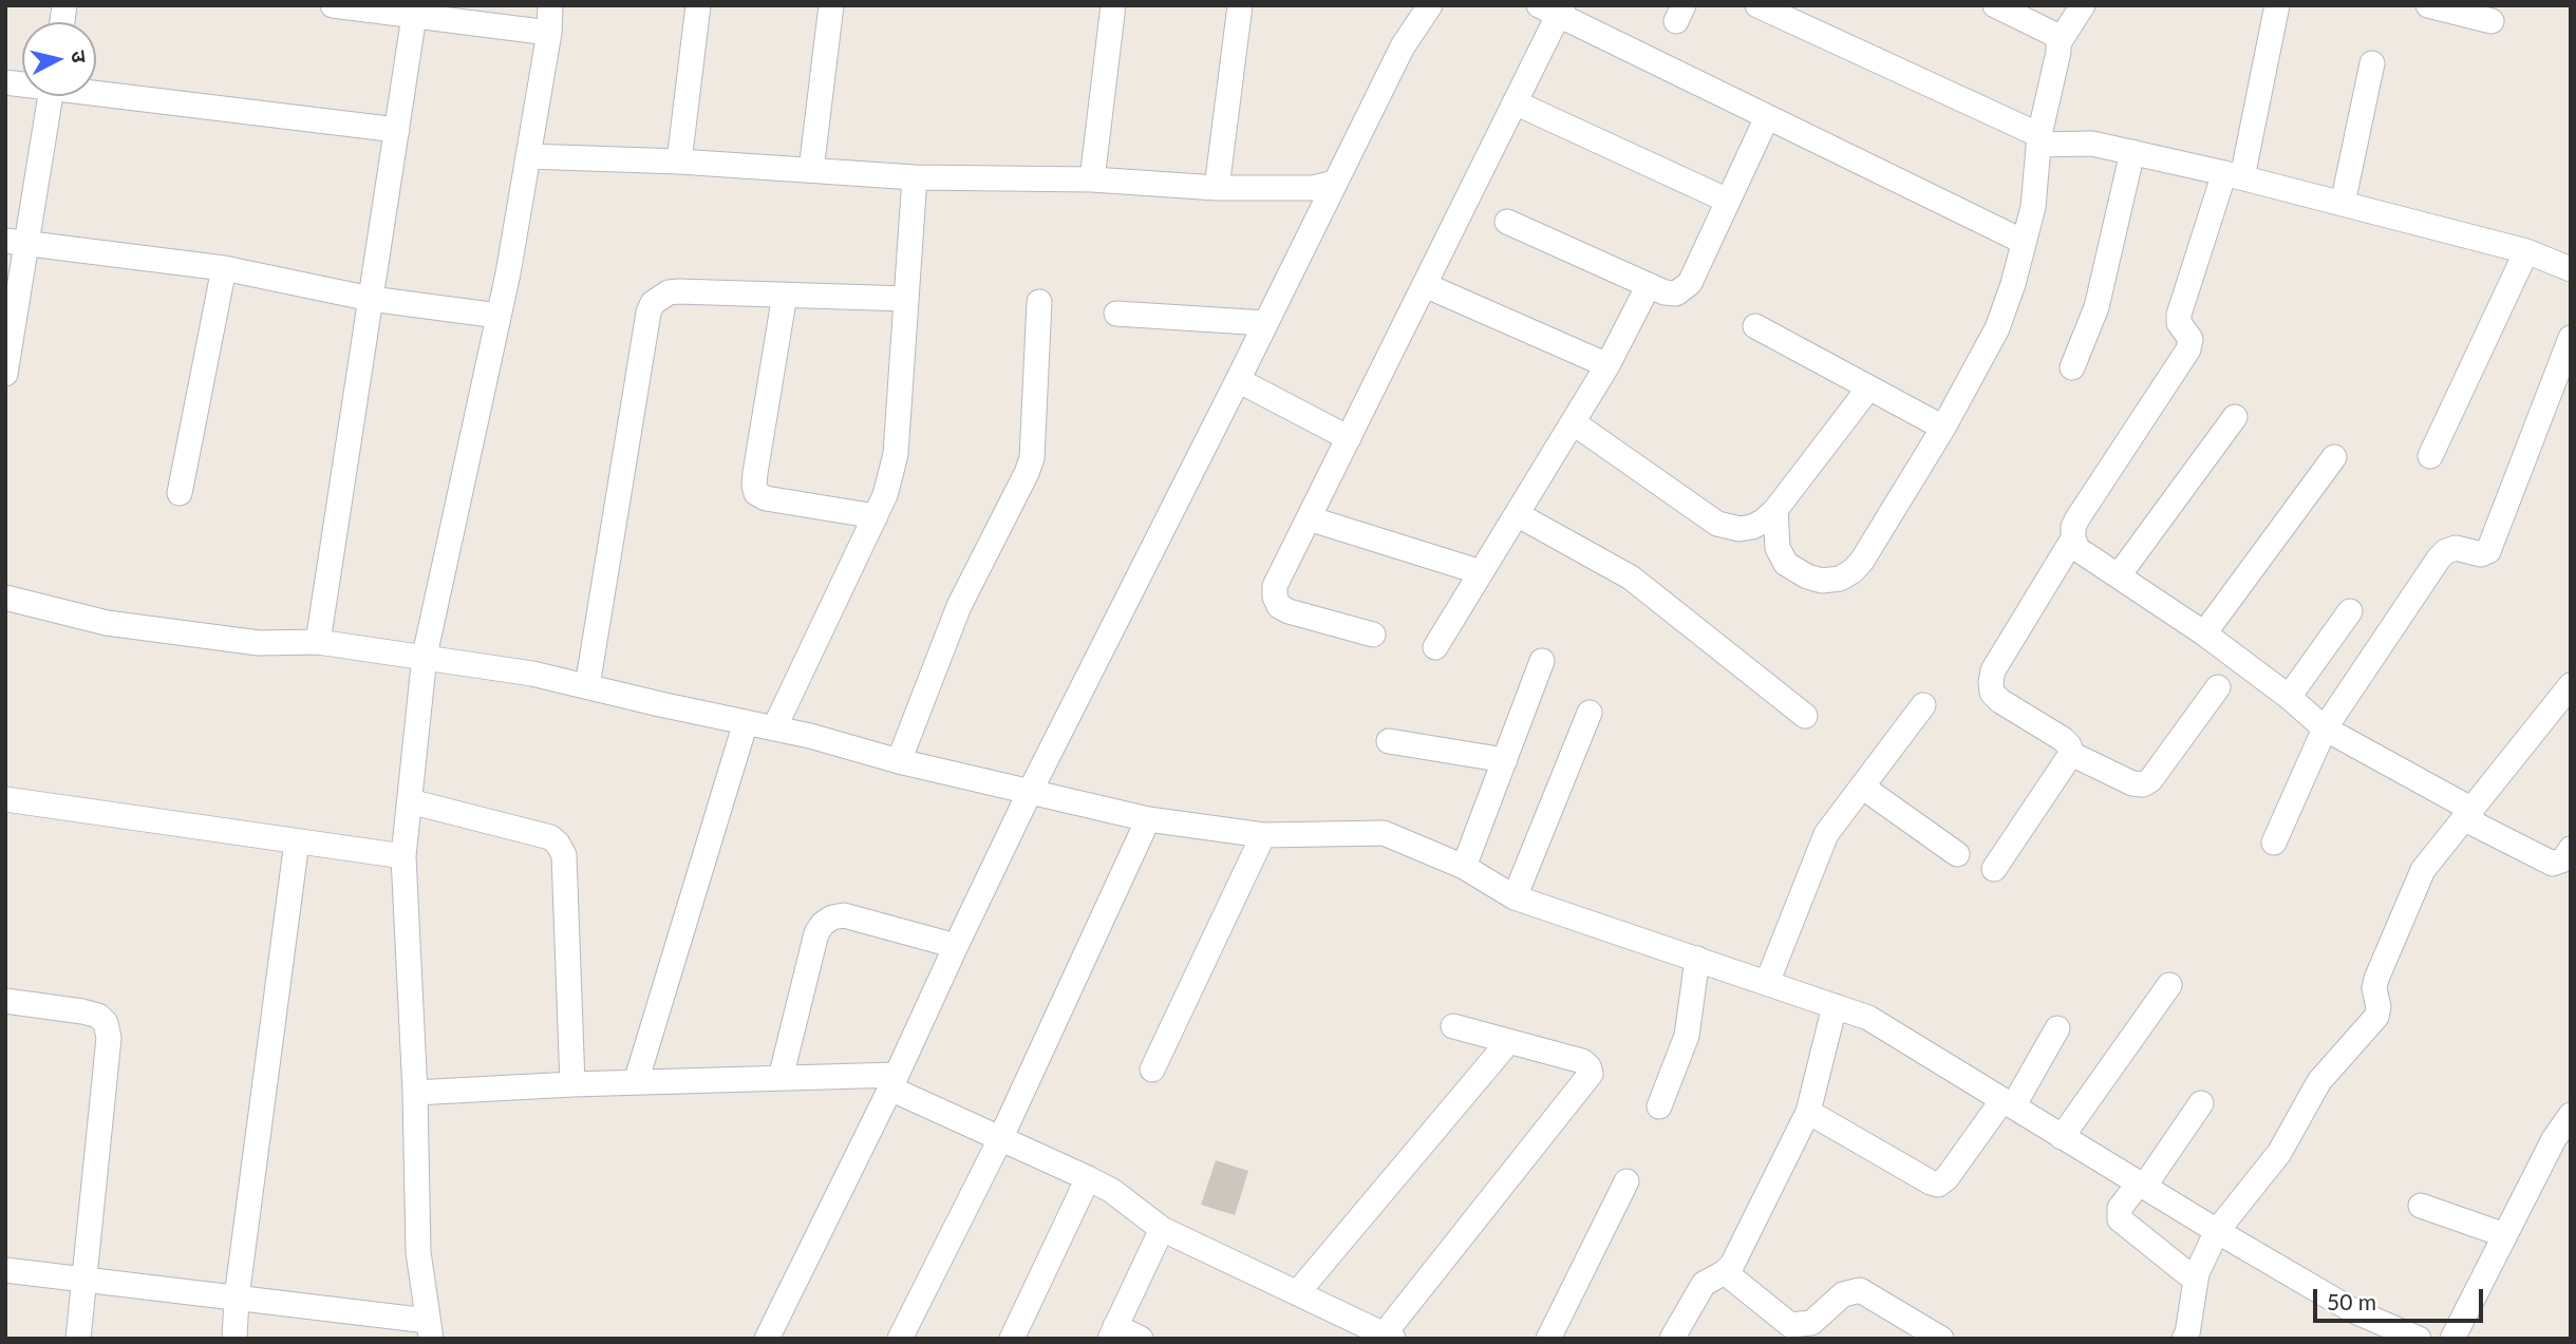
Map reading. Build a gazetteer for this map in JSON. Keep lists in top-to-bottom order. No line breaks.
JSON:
{"scale_bar":"50 m","north":"right"}
